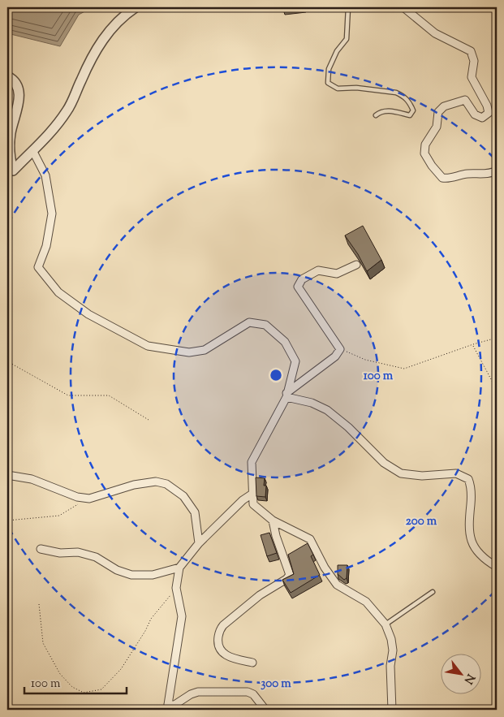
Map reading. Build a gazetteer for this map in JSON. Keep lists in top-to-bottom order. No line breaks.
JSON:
{"scale_bar":"100 m","north":"bottom right","rings":["100 m","200 m","300 m"]}
